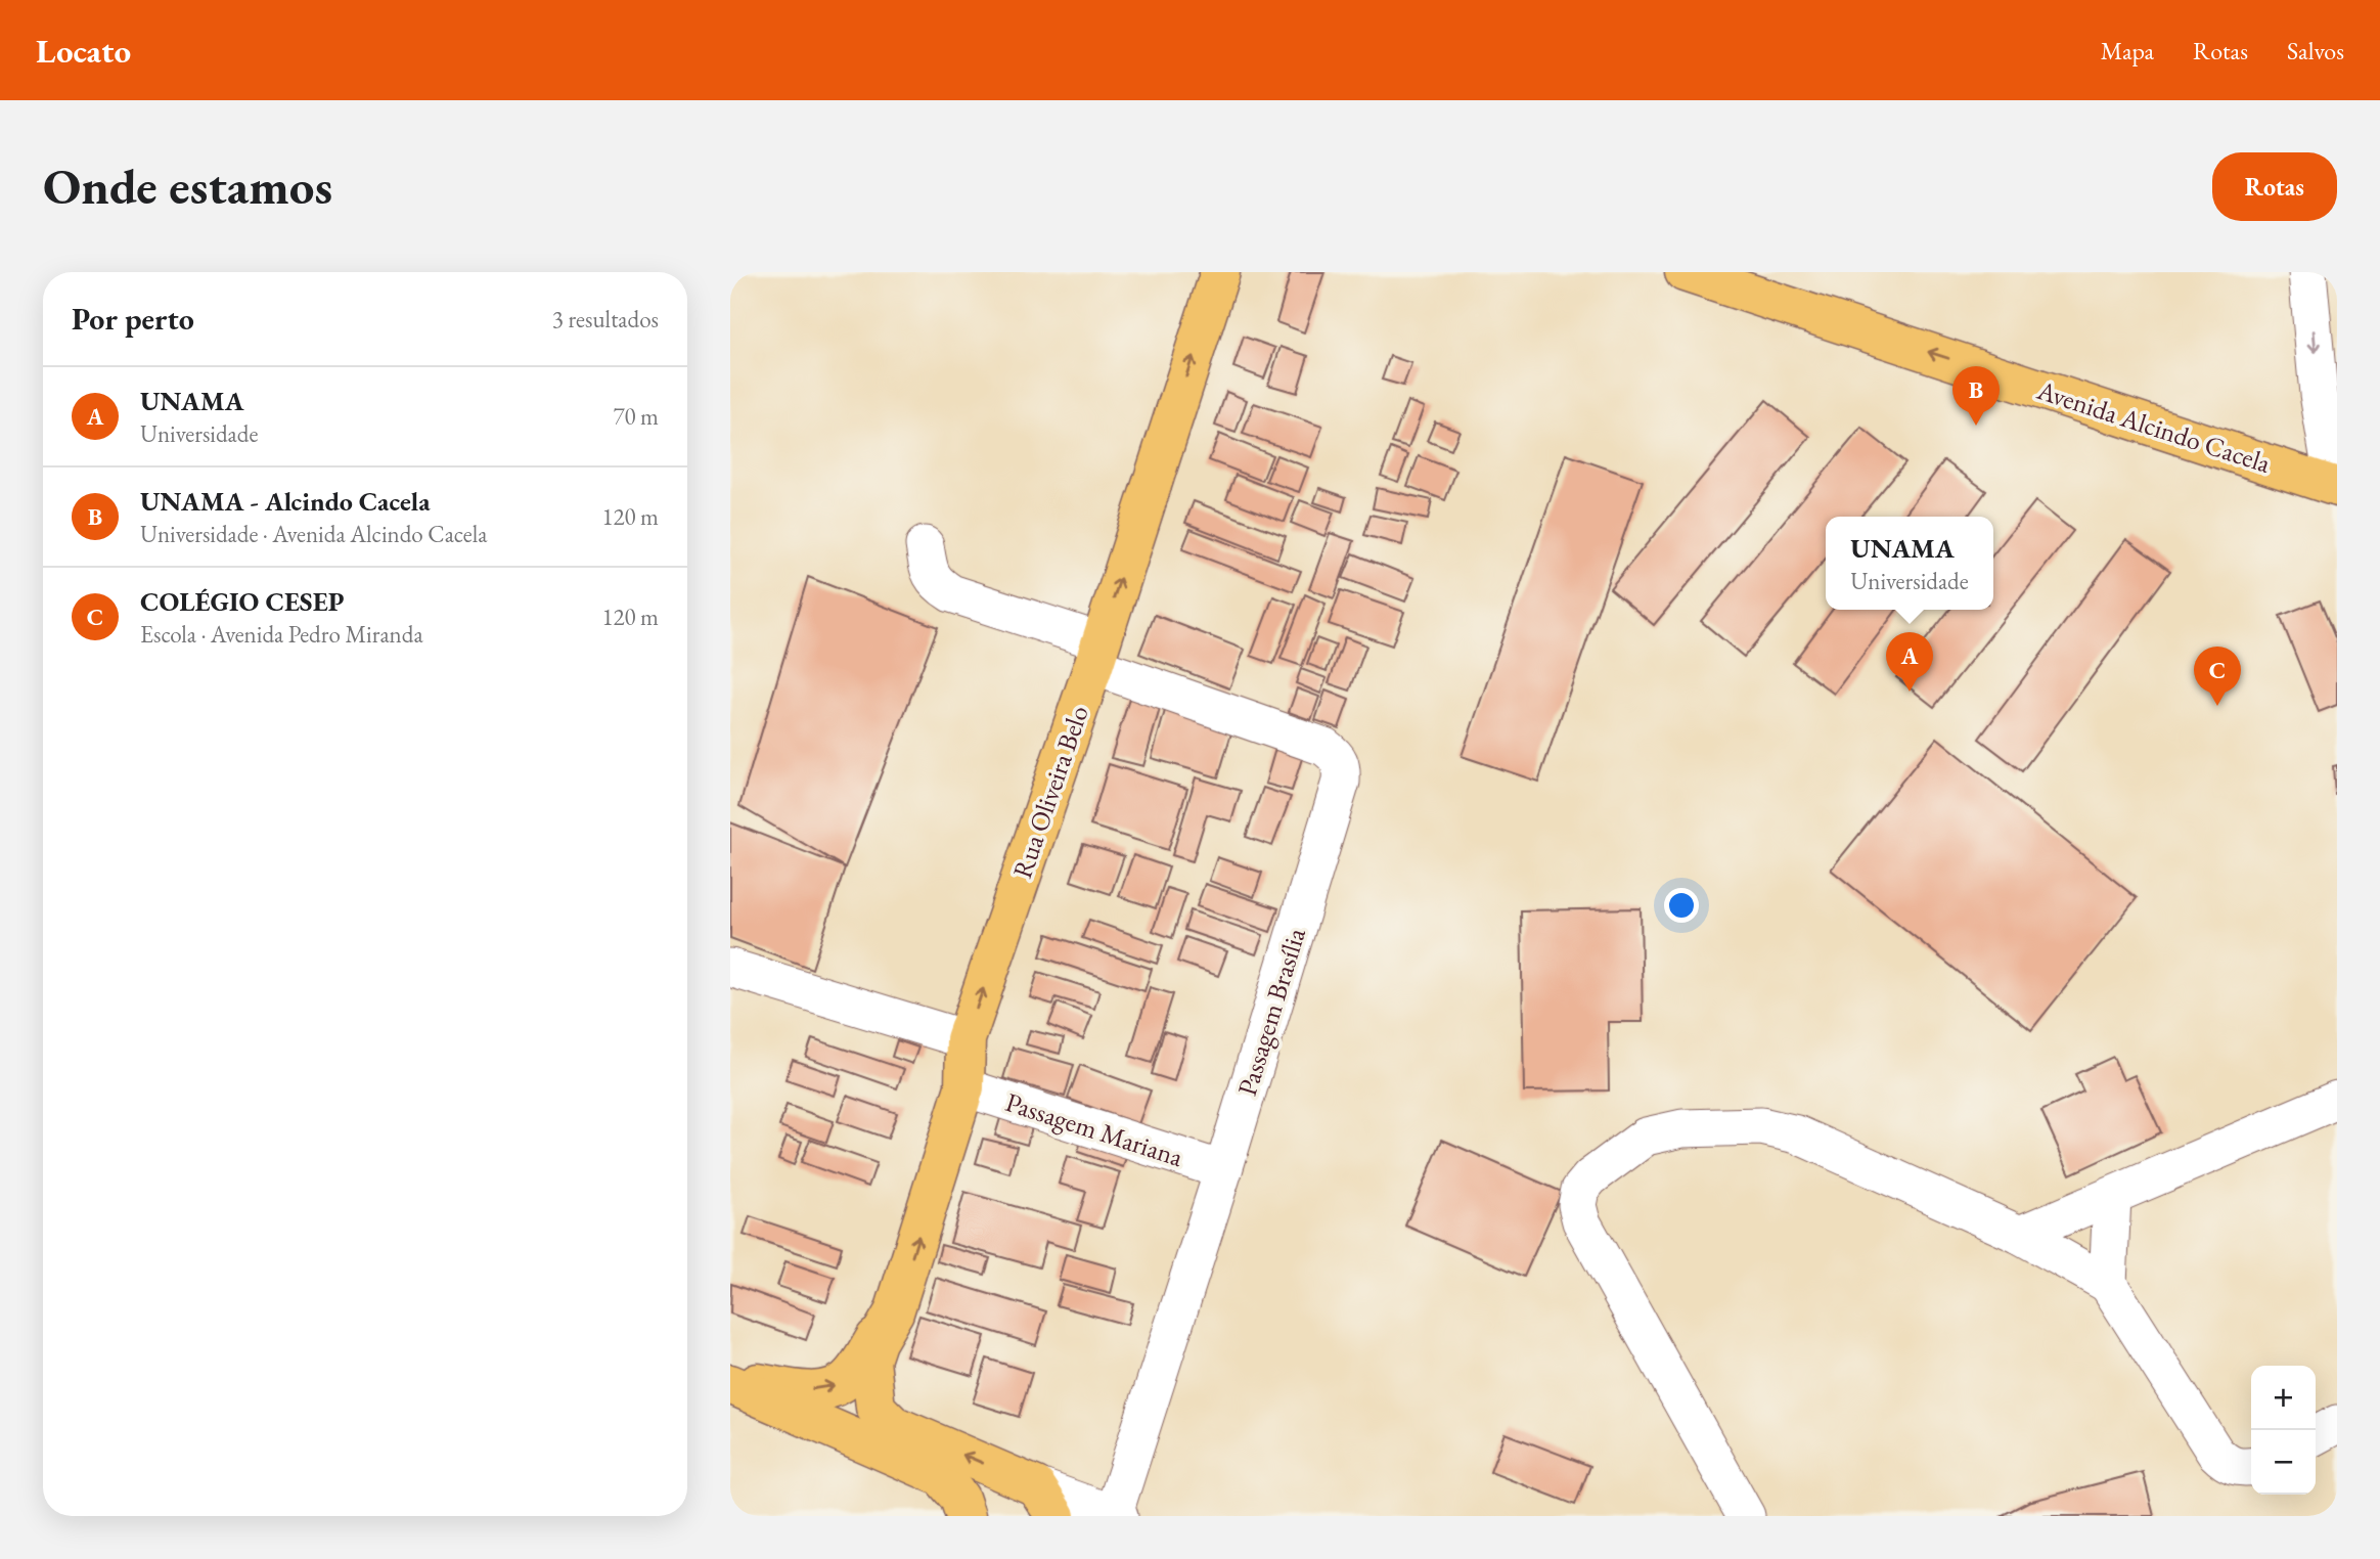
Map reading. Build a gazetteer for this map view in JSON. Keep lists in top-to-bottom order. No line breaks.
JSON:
{"streets":{"main road":["Avenida Alcindo Cacela","Rua Oliveira Belo"],"street":["Passagem Brasília","Passagem Mariana"]},"crossings":[["Rua Oliveira Belo","Passagem Brasília"],["Rua Oliveira Belo","Passagem Mariana"],["Passagem Brasília","Passagem Mariana"]],"one_way":["Avenida Alcindo Cacela","Rua Oliveira Belo"],"page":{"header":"Locato","nav":["Mapa","Rotas","Salvos"],"buttons":"Rotas","title":"Onde estamos","heading":["Por perto","3 resultados"],"list":[{"mark":"A","name":"UNAMA","note":"Universidade","value":"70 m"},{"mark":"B","name":"UNAMA - Alcindo Cacela","note":"Universidade · Avenida Alcindo Cacela","value":"120 m"},{"mark":"C","name":"COLÉGIO CESEP","note":"Escola · Avenida Pedro Miranda","value":"120 m"}],"pins":["B","A","C"],"popup":["UNAMA","Universidade"],"map_buttons":["+","−"]}}
